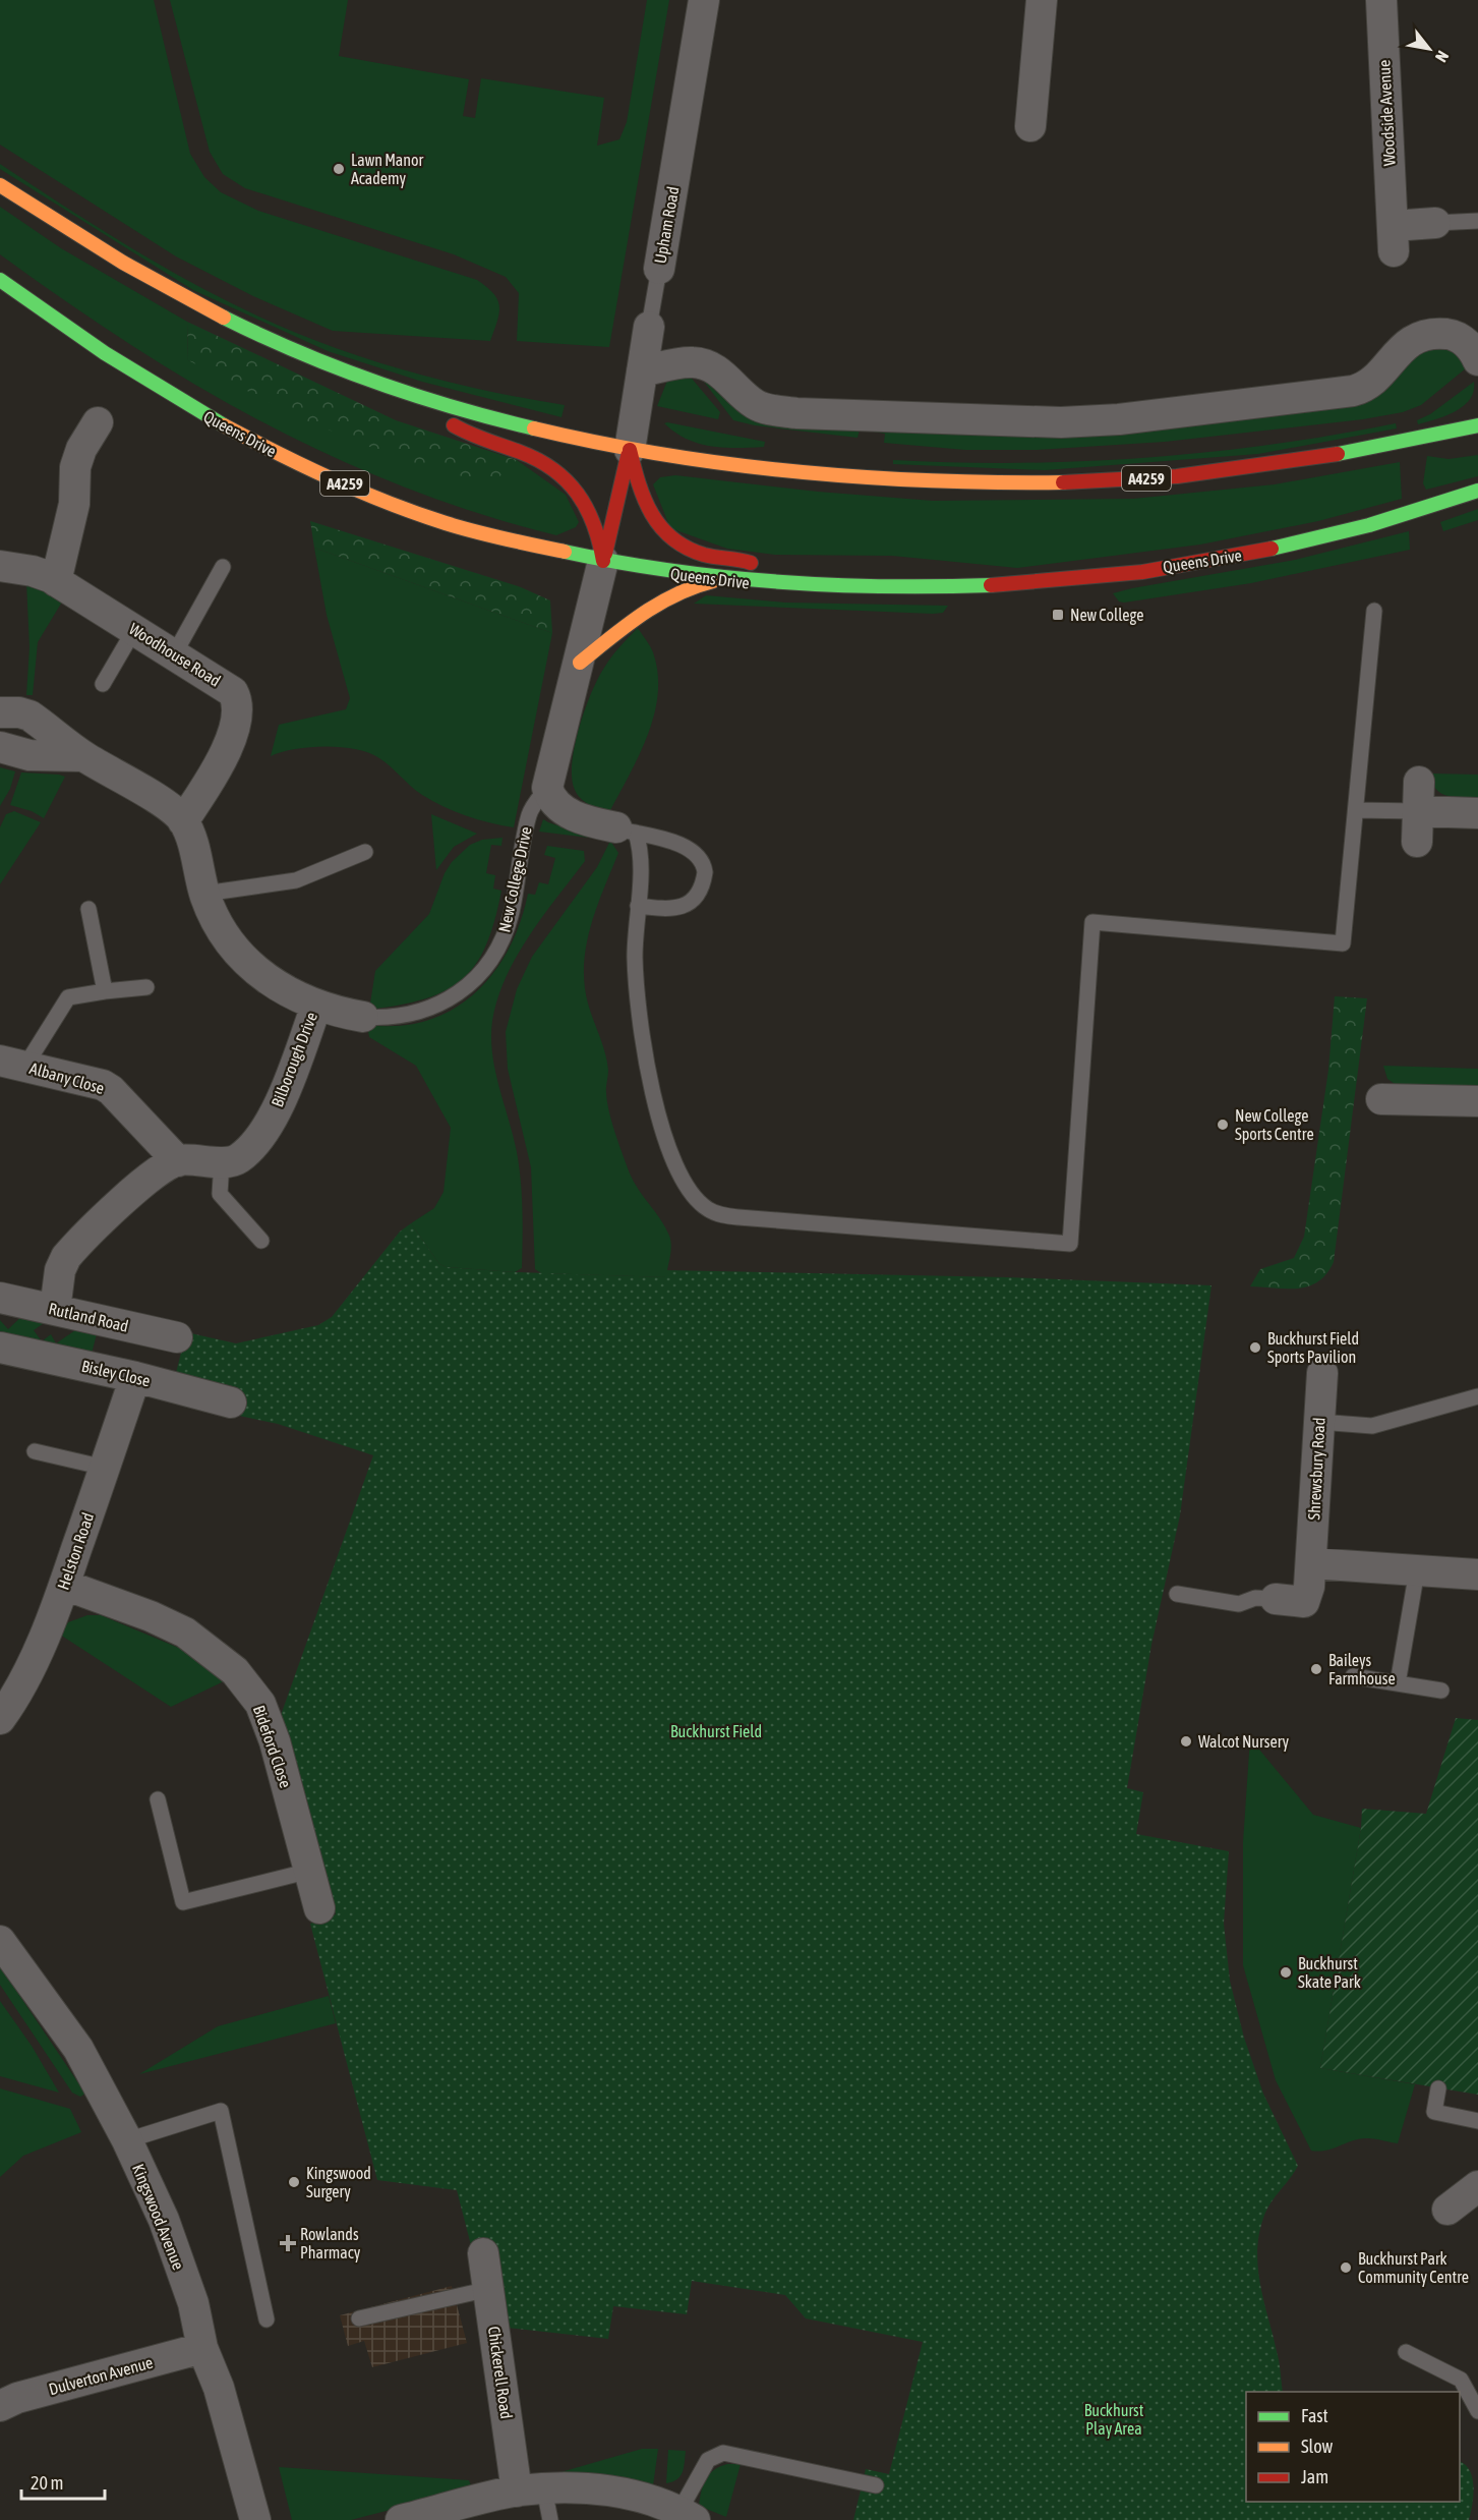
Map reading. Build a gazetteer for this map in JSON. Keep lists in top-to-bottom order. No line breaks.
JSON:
{"streets":{"main road":["Queens Drive","A4259"],"street":["Woodside Avenue","Upham Road","Woodhouse Road","New College Drive","Bilborough Drive","Albany Close","Rutland Road","Bisley Close","Shrewsbury Road","Helston Road","Bideford Close","Kingswood Avenue","Chickerell Road","Dulverton Avenue"]},"crossings":[["Upham Road","A4259"],["Queens Drive","New College Drive"],["Woodhouse Road","Bilborough Drive"],["New College Drive","Bilborough Drive"],["Bilborough Drive","Albany Close"],["Bisley Close","Helston Road"],["Helston Road","Bideford Close"],["Kingswood Avenue","Dulverton Avenue"]],"parks":["Buckhurst Field","Buckhurst Play Area"],"places":{"other":["Lawn Manor Academy","New College Sports Centre","Buckhurst Field Sports Pavilion","Baileys Farmhouse","Walcot Nursery","Buckhurst Skate Park","Kingswood Surgery","Buckhurst Park Community Centre"],"transit":["New College"],"health":["Rowlands Pharmacy"]},"legend":["Fast","Slow","Jam"],"scale_bar":"20 m","north":"bottom right"}
